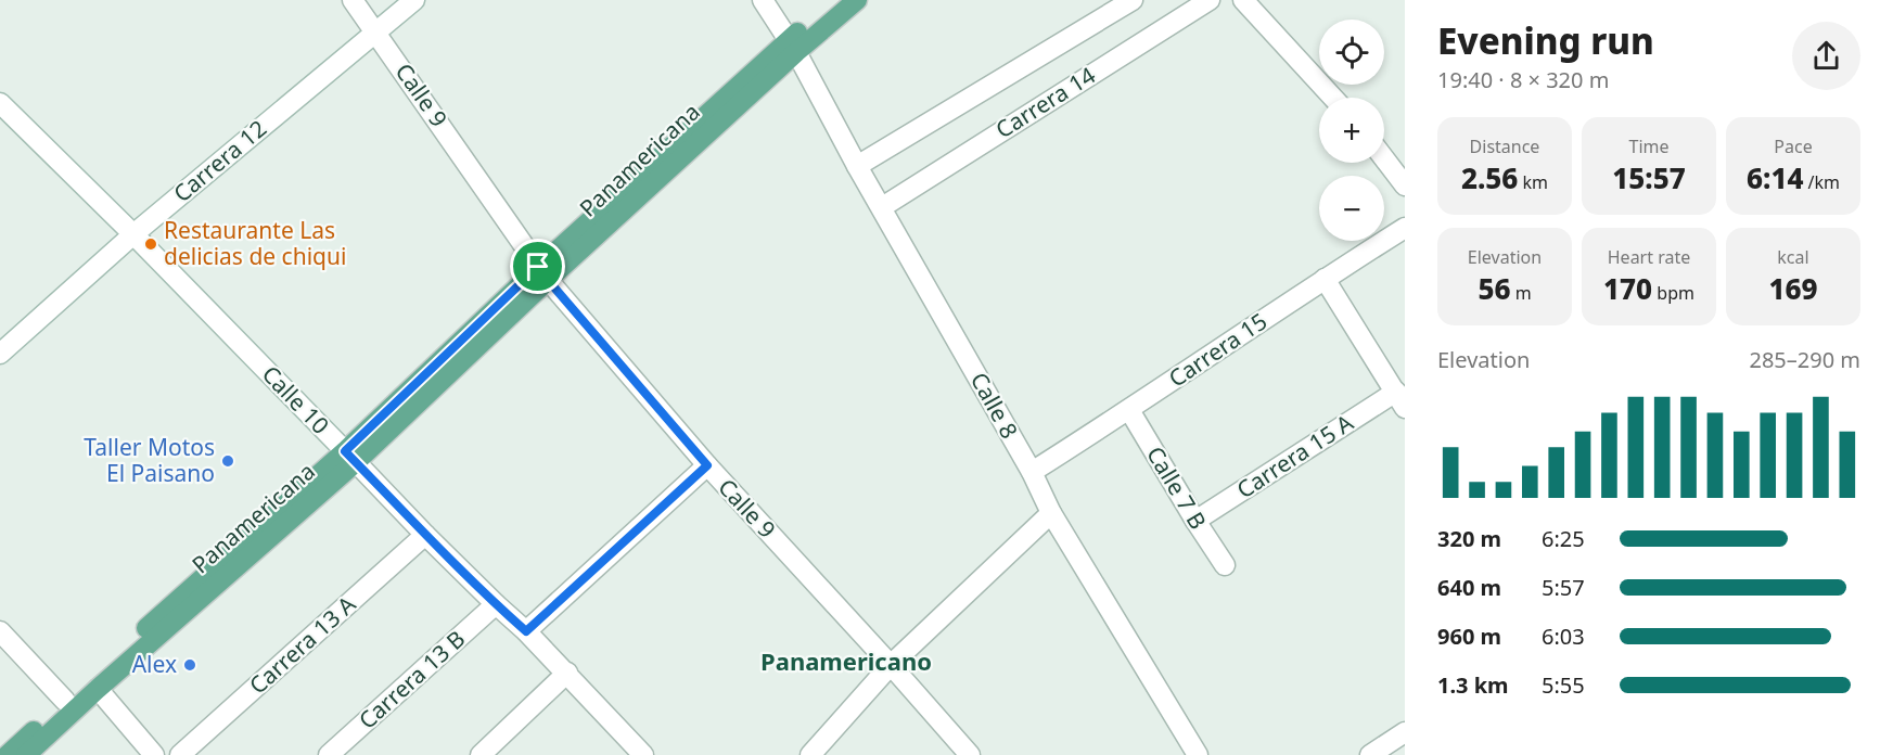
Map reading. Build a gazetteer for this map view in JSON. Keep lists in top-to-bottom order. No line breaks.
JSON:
{"streets":{"main road":["Panamericana"],"street":["Calle 9","Carrera 14","Carrera 12","Carrera 15","Calle 10","Calle 8","Carrera 15 A","Calle 7 B","Carrera 13 A","Carrera 13 B"]},"crossings":[["Calle 9","Panamericana"],["Calle 9","Carrera 12"],["Carrera 14","Calle 8"],["Panamericana","Calle 10"],["Panamericana","Calle 8"],["Carrera 12","Calle 10"],["Carrera 15","Calle 8"],["Carrera 15","Calle 7 B"],["Calle 10","Carrera 13 A"],["Calle 10","Carrera 13 B"],["Carrera 15 A","Calle 7 B"]],"districts":["Panamericano"],"places":["Restaurante Las delicias de chiqui","Taller Motos El Paisano","Alex"],"page":{"heading":["Evening run","19:40 · 8 × 320 m"],"map_buttons":["+","−"],"stats":[["Distance","2.56 km"],["Time","15:57"],["Pace","6:14 /km"],["Elevation","56 m"],["Heart rate","170 bpm"],["kcal","169"]],"chart":["Elevation","285–290 m"],"list":[{"name":"320 m","note":"6:25"},{"name":"640 m","note":"5:57"},{"name":"960 m","note":"6:03"},{"name":"1.3 km","note":"5:55"}]}}
